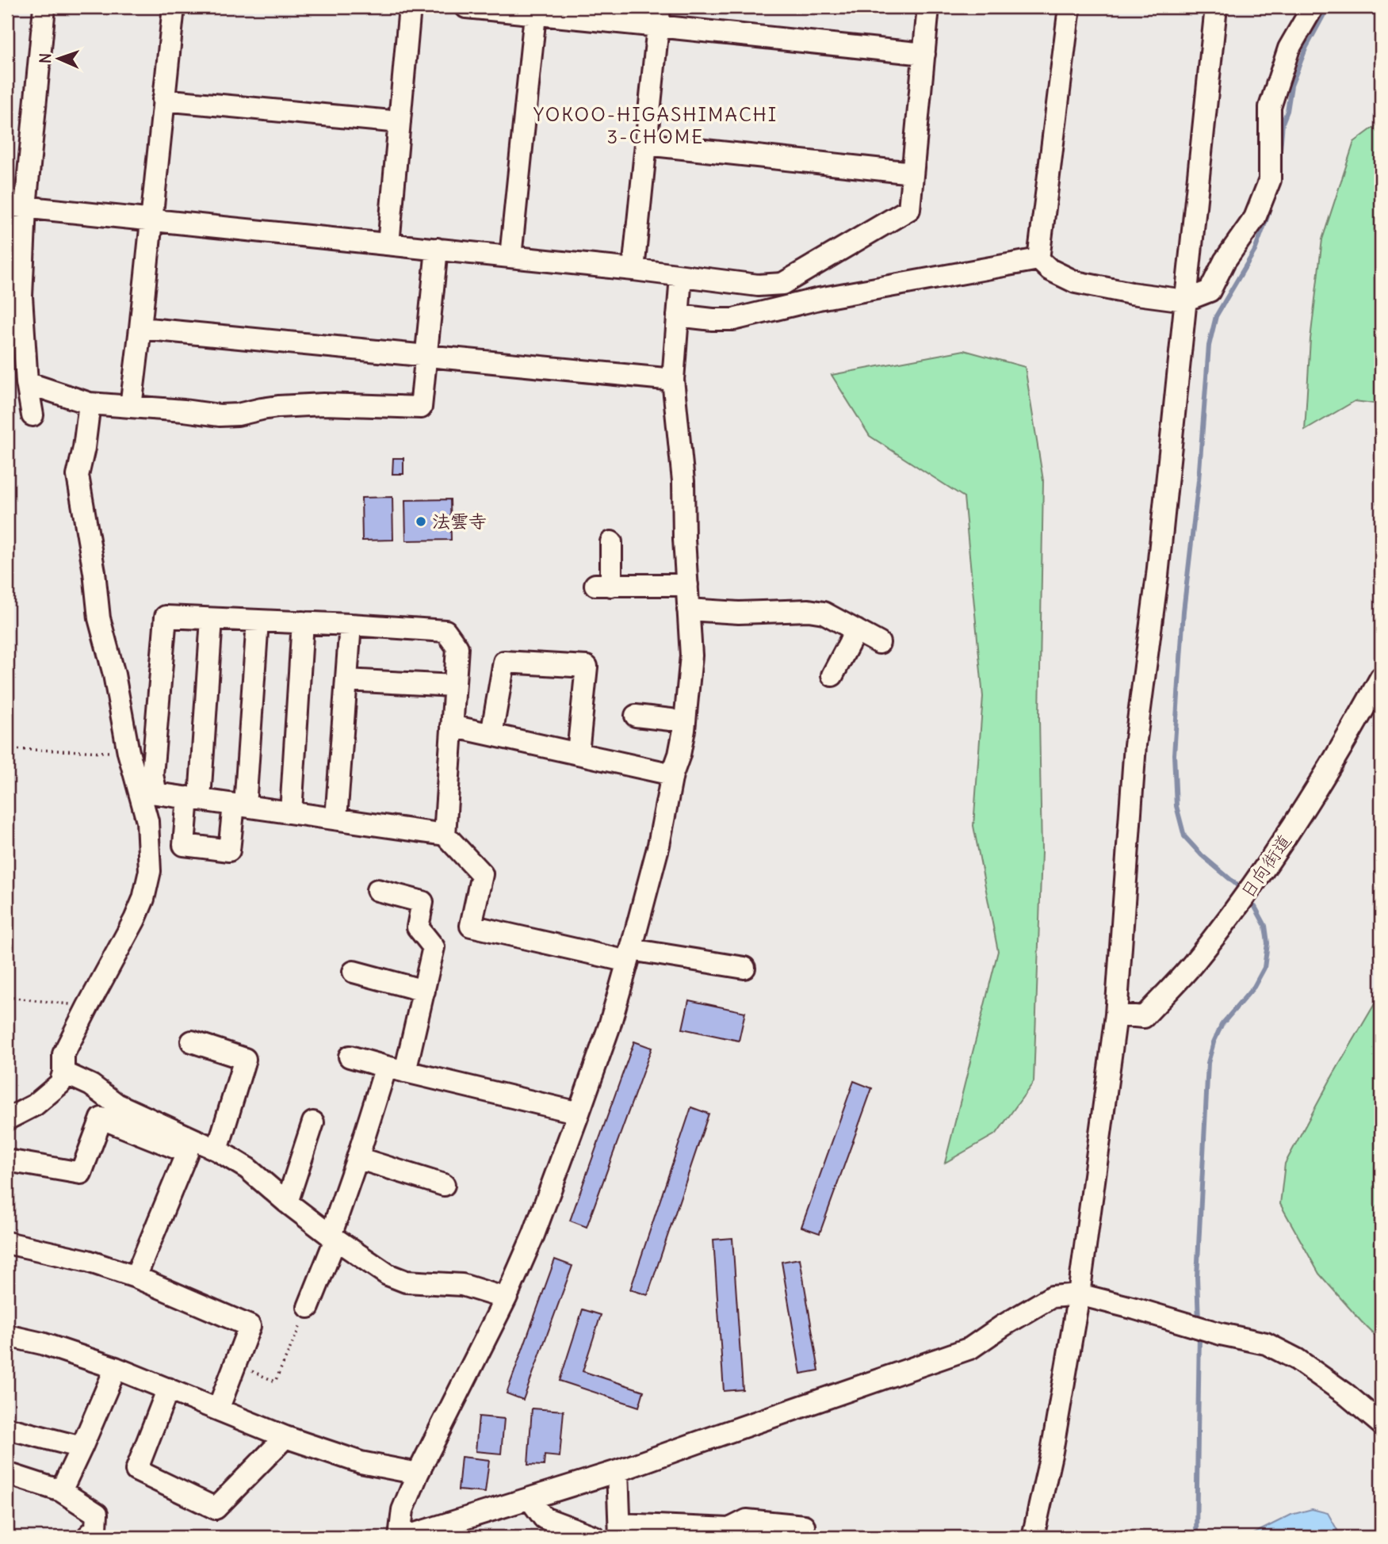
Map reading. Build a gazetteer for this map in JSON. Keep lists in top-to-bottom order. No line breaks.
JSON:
{"streets":{"street":["日向街道"]},"districts":["YOKOO-HIGASHIMACHI 3-CHOME"],"places":["法雲寺"],"north":"left"}
